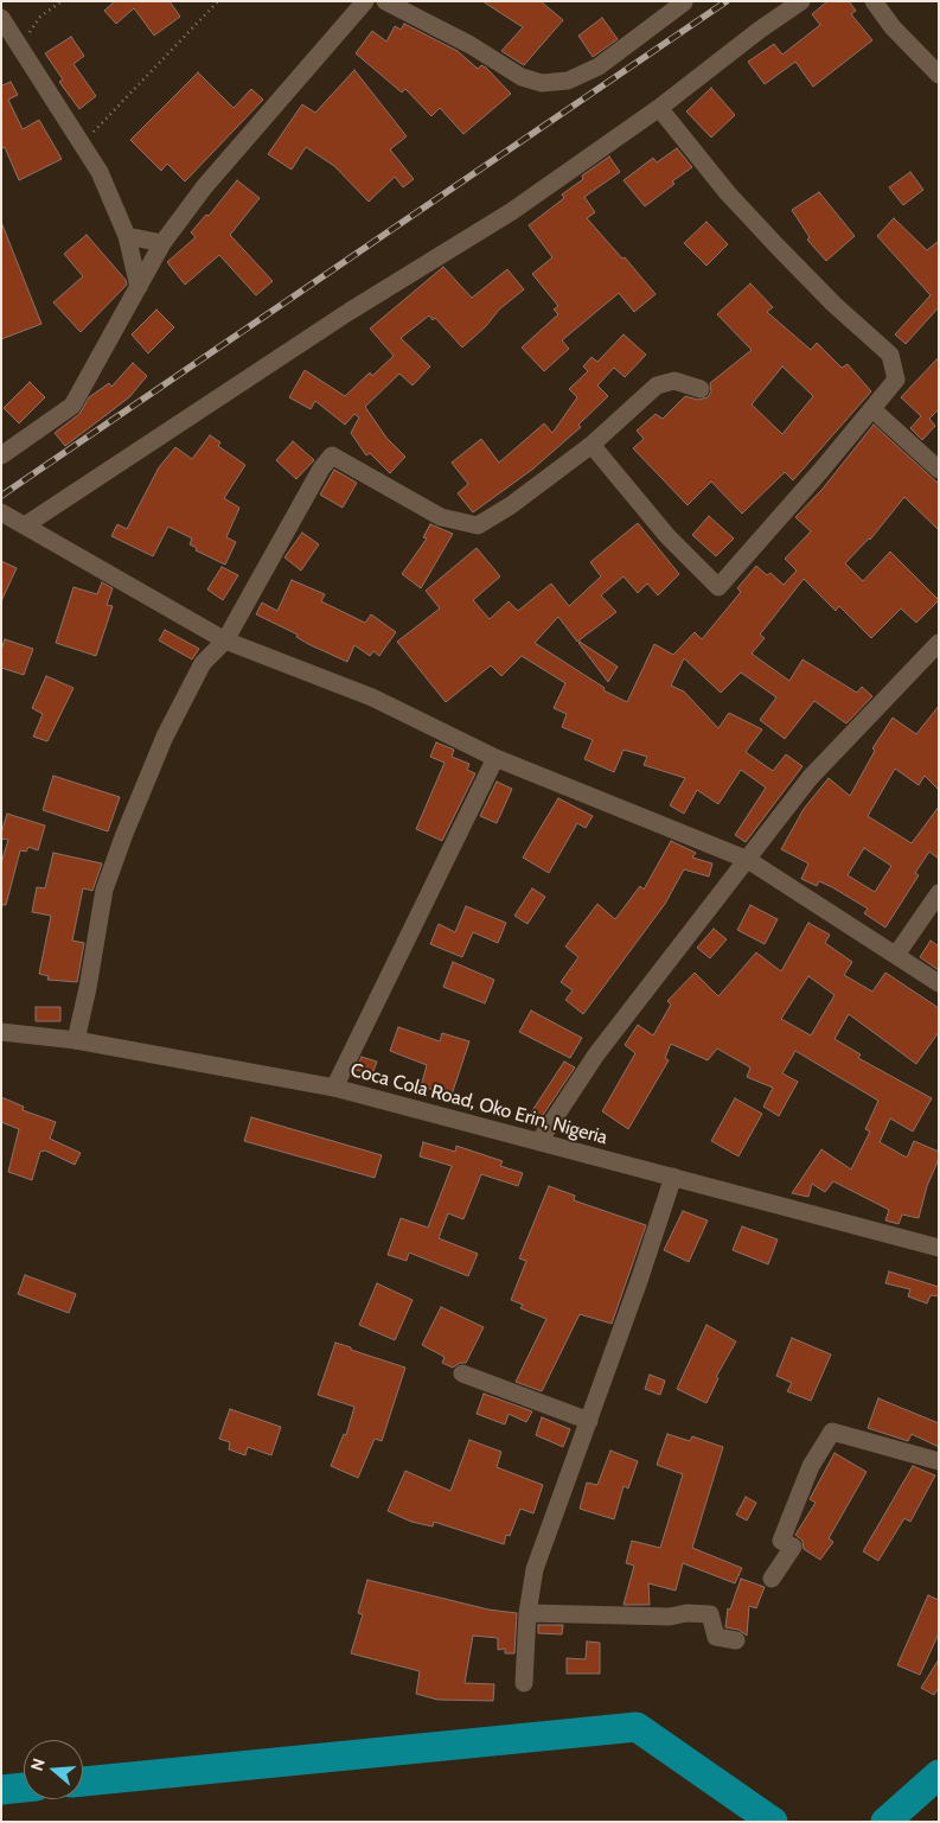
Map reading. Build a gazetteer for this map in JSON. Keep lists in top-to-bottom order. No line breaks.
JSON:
{"streets":{"street":["Coca Cola Road, Oko Erin, Nigeria"]},"north":"left"}
